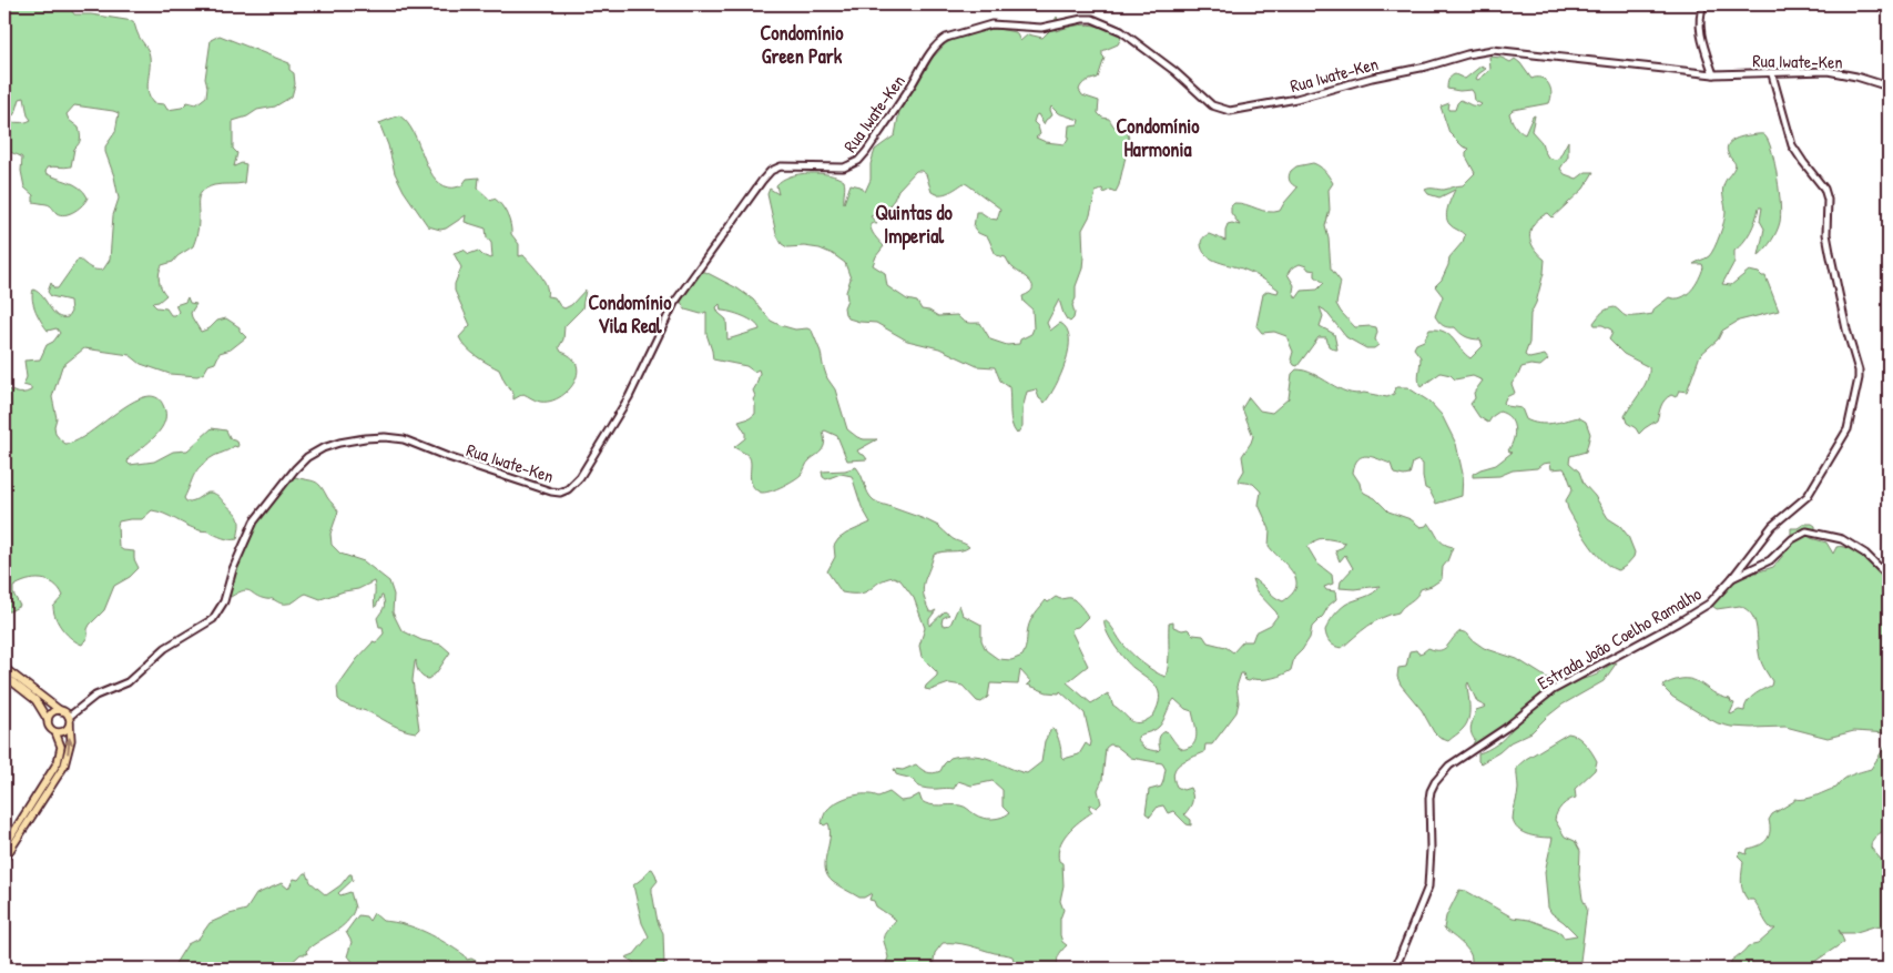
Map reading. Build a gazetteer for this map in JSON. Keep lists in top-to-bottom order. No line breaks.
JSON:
{"streets":{"street":["Rua Iwate-Ken","Estrada João Coelho Ramalho"]},"crossings":[["Rua Iwate-Ken","Estrada João Coelho Ramalho"]],"districts":["Condomínio Green Park","Condomínio Harmonia","Quintas do Imperial","Condomínio Vila Real"]}
